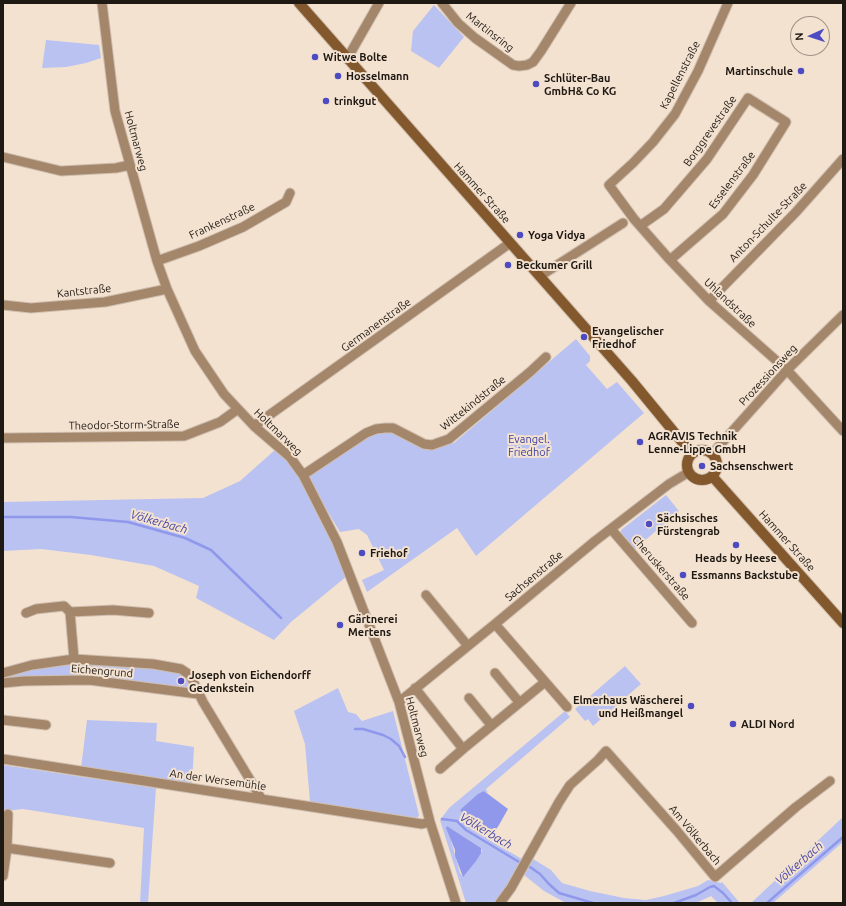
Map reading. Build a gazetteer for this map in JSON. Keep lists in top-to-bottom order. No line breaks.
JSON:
{"streets":{"main road":["Hammer Straße"],"street":["Martinsring","Kapellenstraße","Borggrevestraße","Holtmarweg","Esselenstraße","Frankenstraße","Anton-Schulte-Straße","Kantstraße","Uhlandstraße","Germanenstraße","Prozessionsweg","Wittekindstraße","Theodor-Storm-Straße","Cheruskerstraße","Sachsenstraße","Eichengrund","An der Wersemühle","Am Völkerbach"]},"crossings":[["Kapellenstraße","Uhlandstraße"],["Borggrevestraße","Esselenstraße"],["Borggrevestraße","Uhlandstraße"],["Holtmarweg","Frankenstraße"],["Holtmarweg","Kantstraße"],["Holtmarweg","Germanenstraße"],["Holtmarweg","Wittekindstraße"],["Holtmarweg","Theodor-Storm-Straße"],["Holtmarweg","Sachsenstraße"],["Holtmarweg","An der Wersemühle"],["Esselenstraße","Uhlandstraße"],["Hammer Straße","Germanenstraße"],["Hammer Straße","Prozessionsweg"],["Hammer Straße","Sachsenstraße"],["Anton-Schulte-Straße","Uhlandstraße"],["Uhlandstraße","Prozessionsweg"],["Prozessionsweg","Sachsenstraße"],["Cheruskerstraße","Sachsenstraße"],["Eichengrund","An der Wersemühle"]],"water":["Völkerbach"],"parks":["Evangel. Friedhof"],"places":["Witwe Bolte","Martinschule","Hosselmann","Schlüter-Bau GmbH& Co KG","trinkgut","Yoga Vidya","Beckumer Grill","Evangelischer Friedhof","AGRAVIS Technik Lenne-Lippe GmbH","Sachsenschwert","Sächsisches Fürstengrab","Heads by Heese","Friehof","Essmanns Backstube","Gärtnerei Mertens","Joseph von Eichendorff Gedenkstein","Elmerhaus Wäscherei und Heißmangel","ALDI Nord"],"north":"left"}
